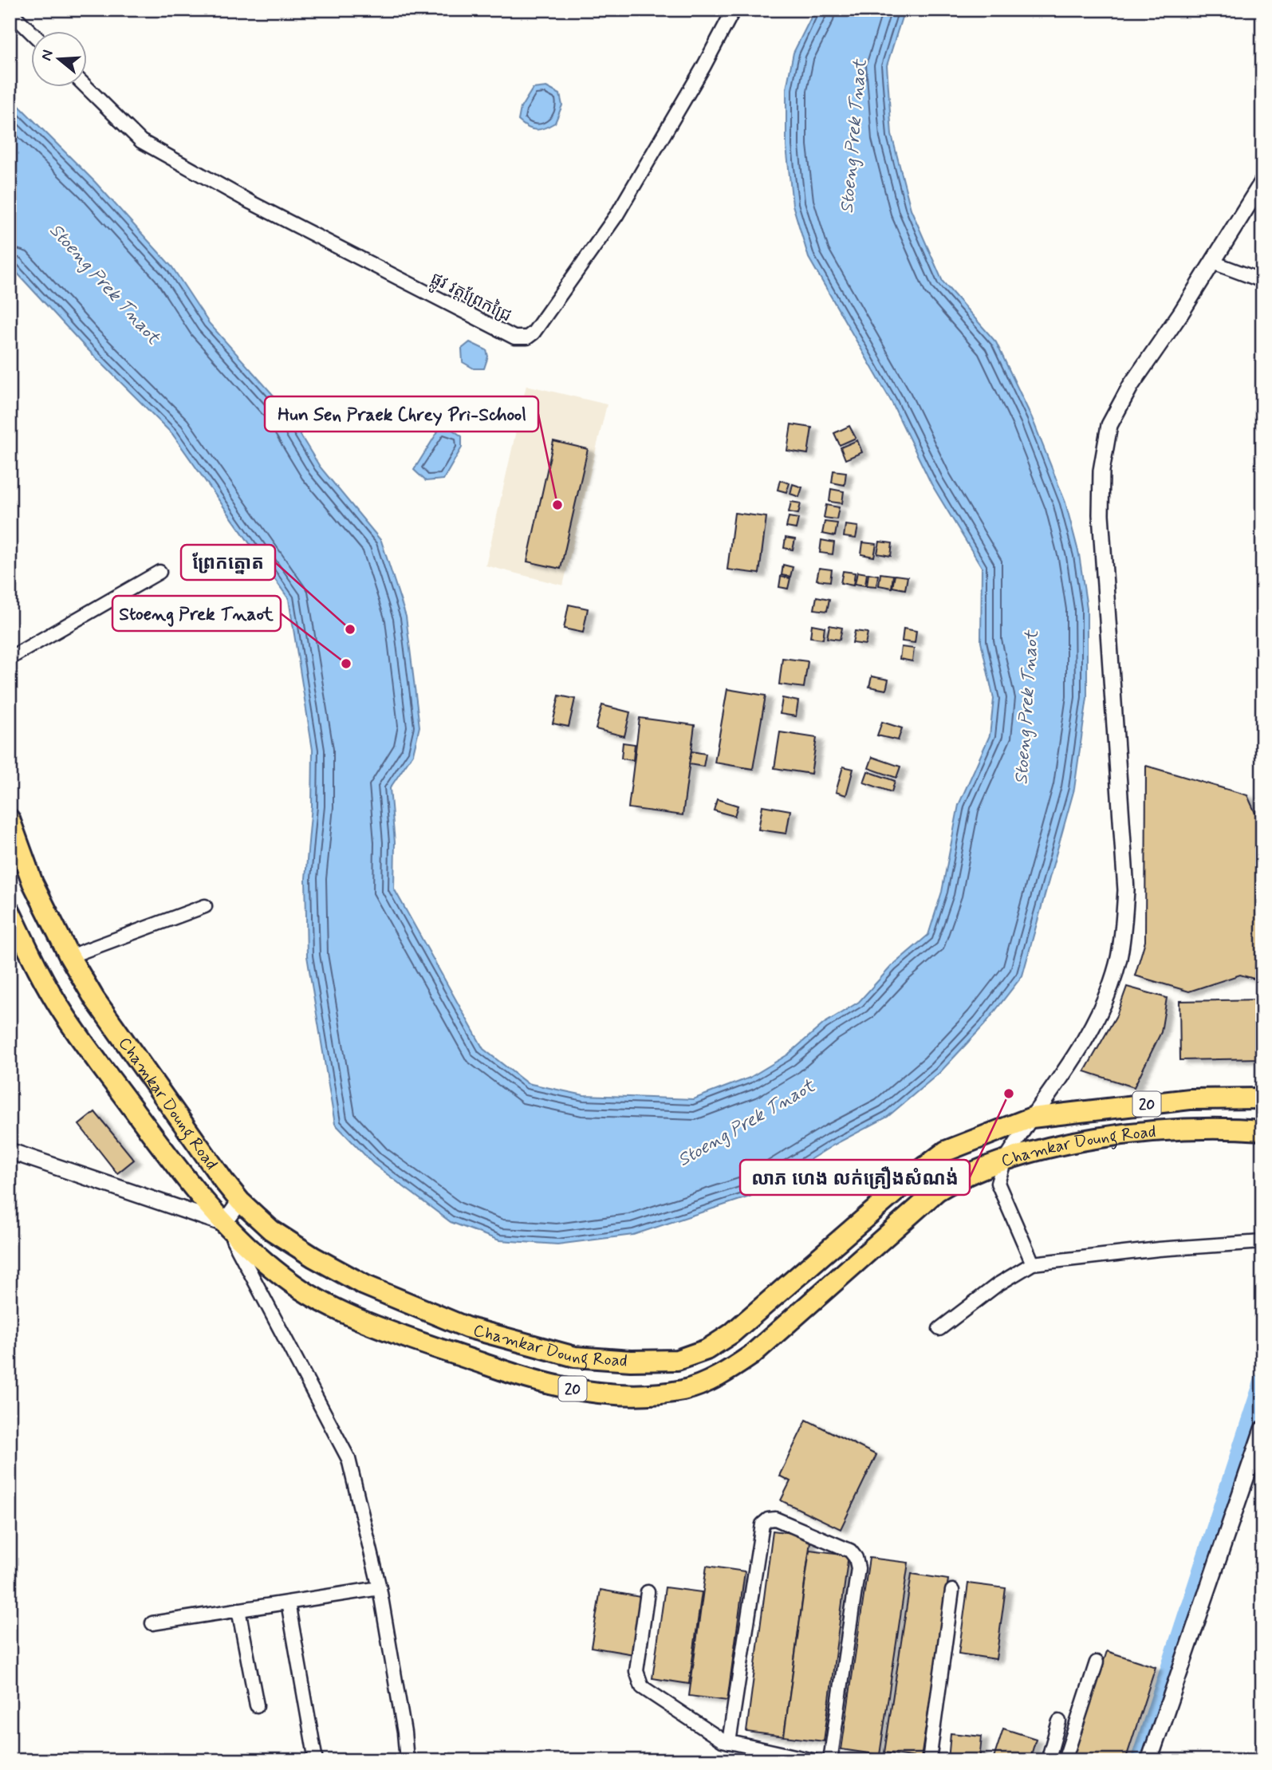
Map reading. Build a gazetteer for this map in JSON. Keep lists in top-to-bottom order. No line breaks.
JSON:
{"streets":{"main road":["Chamkar Doung Road","20"],"street":["ផ្លូវ វត្តព្រែកជ្រៃ"]},"water":["Stoeng Prek Tnaot"],"places":["Hun Sen Praek Chrey Pri-School","ព្រែកត្នោត","Stoeng Prek Tnaot","លាភ ហេង លក់គ្រឿងសំណង់"],"north":"left"}
